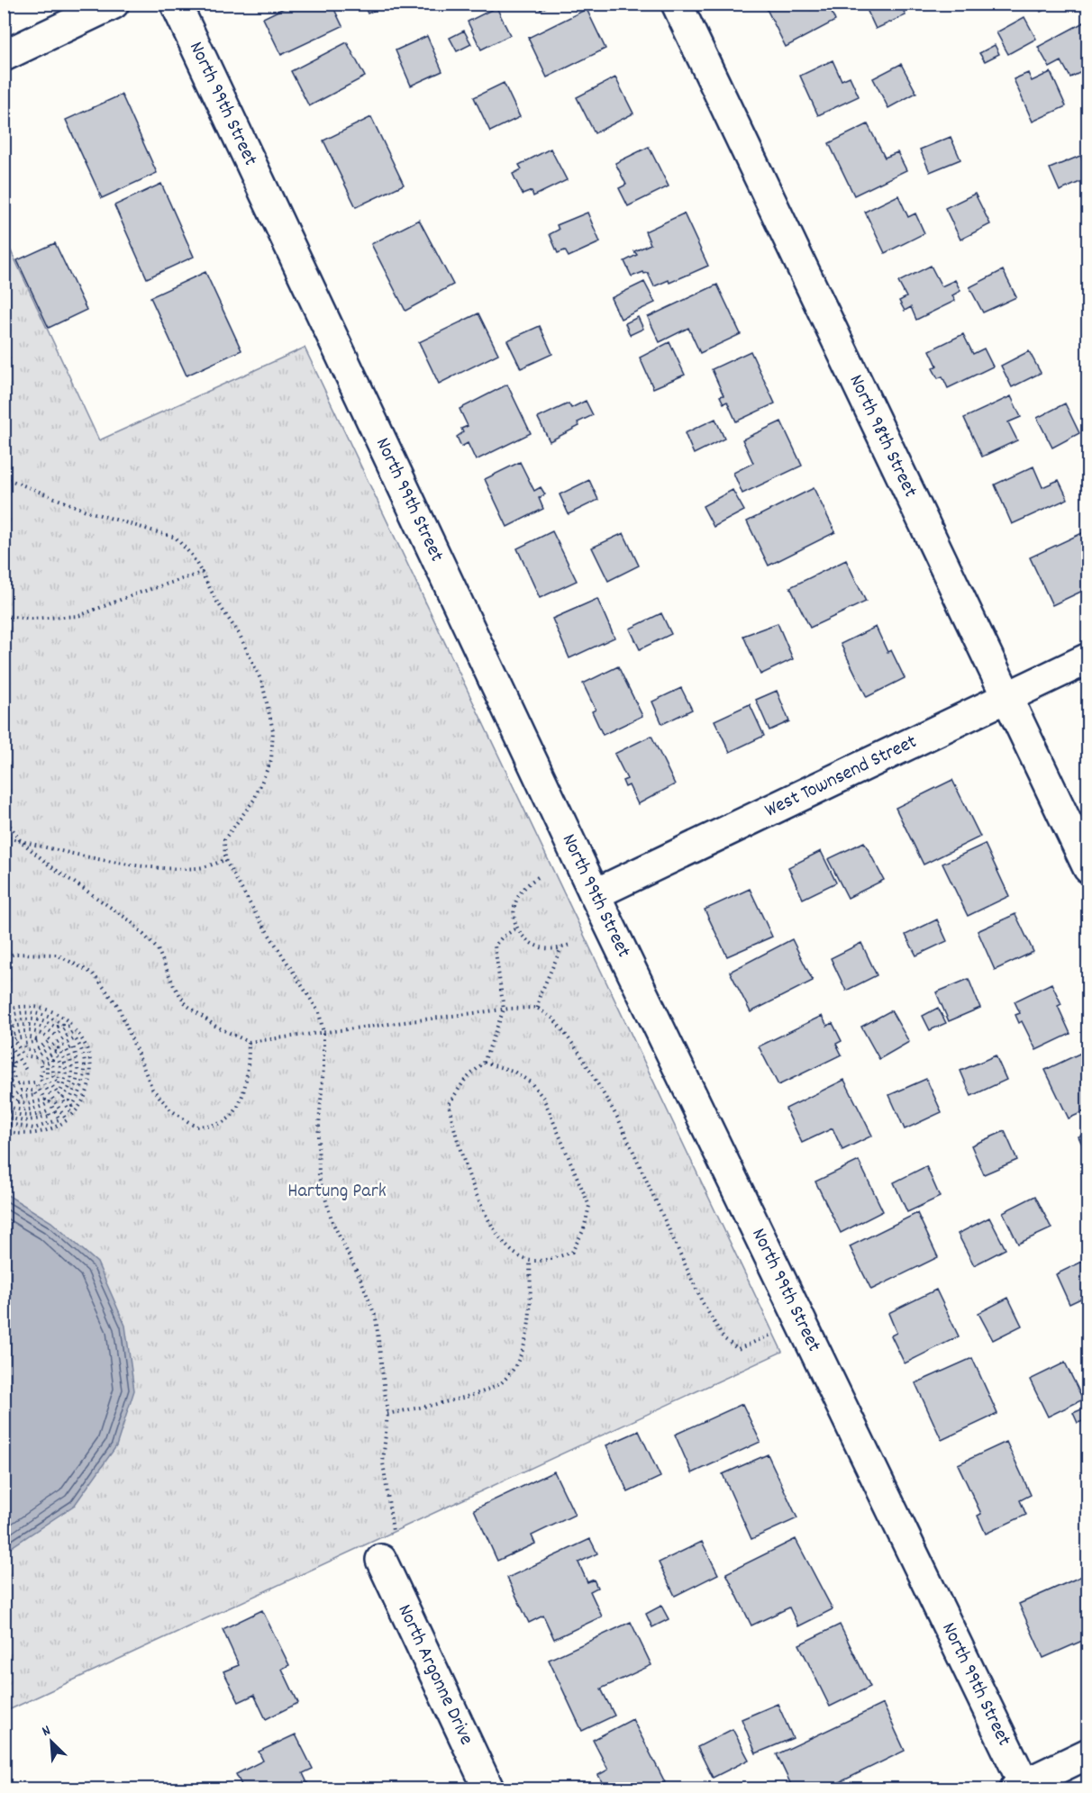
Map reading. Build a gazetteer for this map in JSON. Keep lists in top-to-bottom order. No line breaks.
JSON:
{"streets":{"street":["North 99th Street","North 98th Street","West Townsend Street","North Argonne Drive"]},"crossings":[["North 99th Street","West Townsend Street"],["North 98th Street","West Townsend Street"]],"parks":["Hartung Park"],"north":"top left"}
